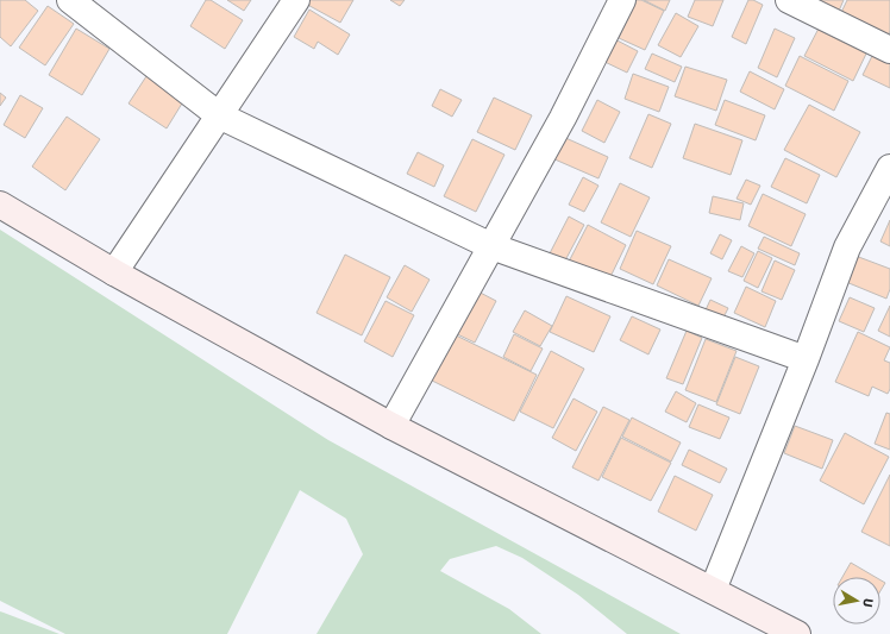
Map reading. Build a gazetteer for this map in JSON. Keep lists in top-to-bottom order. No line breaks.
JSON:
{"north":"right"}
